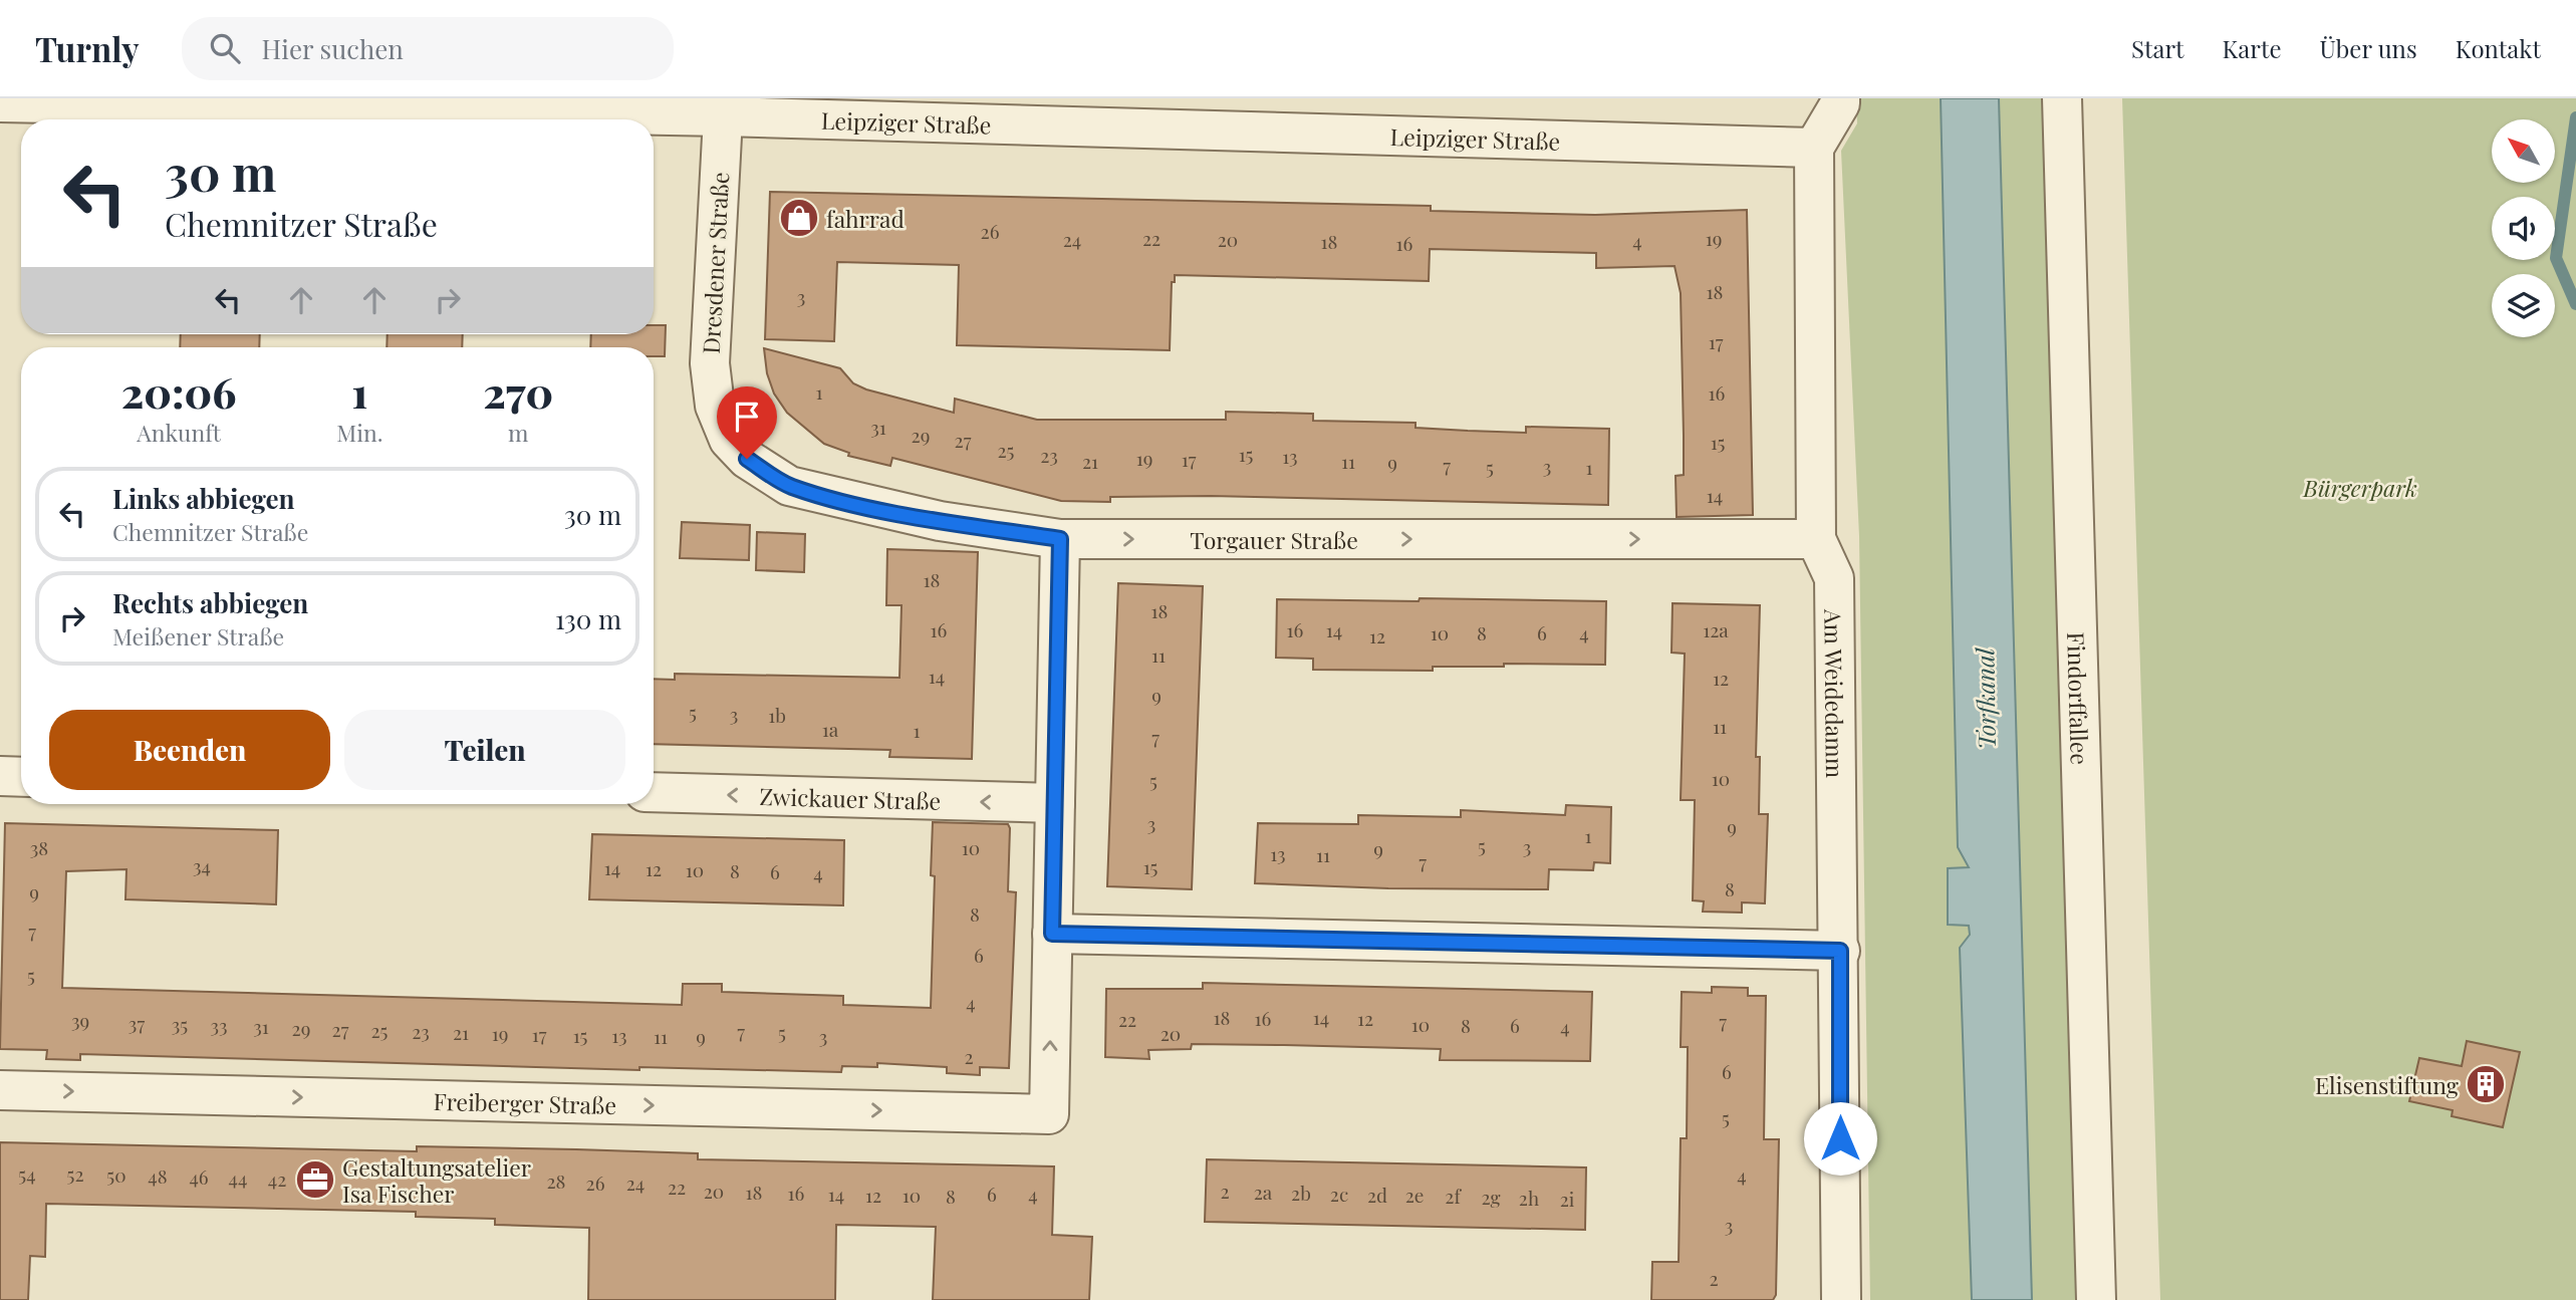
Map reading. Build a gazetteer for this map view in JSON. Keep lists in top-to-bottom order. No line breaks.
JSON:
{"streets":{"street":["Leipziger Straße","Dresdener Straße","Torgauer Straße","Am Weidedamm","Findorffallee","Zwickauer Straße","Freiberger Straße"]},"crossings":[["Leipziger Straße","Dresdener Straße"],["Leipziger Straße","Am Weidedamm"],["Dresdener Straße","Torgauer Straße"],["Torgauer Straße","Am Weidedamm"]],"one_way":["Torgauer Straße","Zwickauer Straße","Freiberger Straße"],"water":["Torfkanal"],"parks":["Bürgerpark"],"places":{"shop":["fahrrad"],"building":["Elisenstiftung"],"office":["Gestaltungsatelier Isa Fischer"]},"house_numbers":["26","22","19","24","20","4","18","16","18","3","17","1","16","31","29","27","15","25","15","23","13","19","17","21","11","9","7","3","5","1","14","18","18","16","16","14","12a","10","8","6","4","12","11","14","12","9","5","3","1b","11","1a","1","7","10","5","3","9","1","5","3","38","10","9","13","11","7","34","15","14","12","10","8","6","4","8","9","8","7","6","5","4","18","14","16","12","22","39","7","37","35","10","33","8","6","31","4","29","27","25","23","7","21","5","19","20","17","15","13","11","9","3","2","6","5","54","52","50","4","48","46","44","42","28","26","24","22","20","2","18","2a","16","2b","14","6","4","2c","12","10","2d","2e","8","2f","2g","2h","2i","3","2"],"north":"top left","page":{"header":"Turnly","search":"Hier suchen","nav":["Start","Karte","Über uns","Kontakt"],"turn":["30 m","Chemnitzer Straße"],"eta":["20:06","Ankunft","1","Min.","270","m"],"list":[{"name":"Links abbiegen","note":"Chemnitzer Straße","value":"30 m"},{"name":"Rechts abbiegen","note":"Meißener Straße","value":"130 m"}],"buttons":["Beenden","Teilen"]}}
